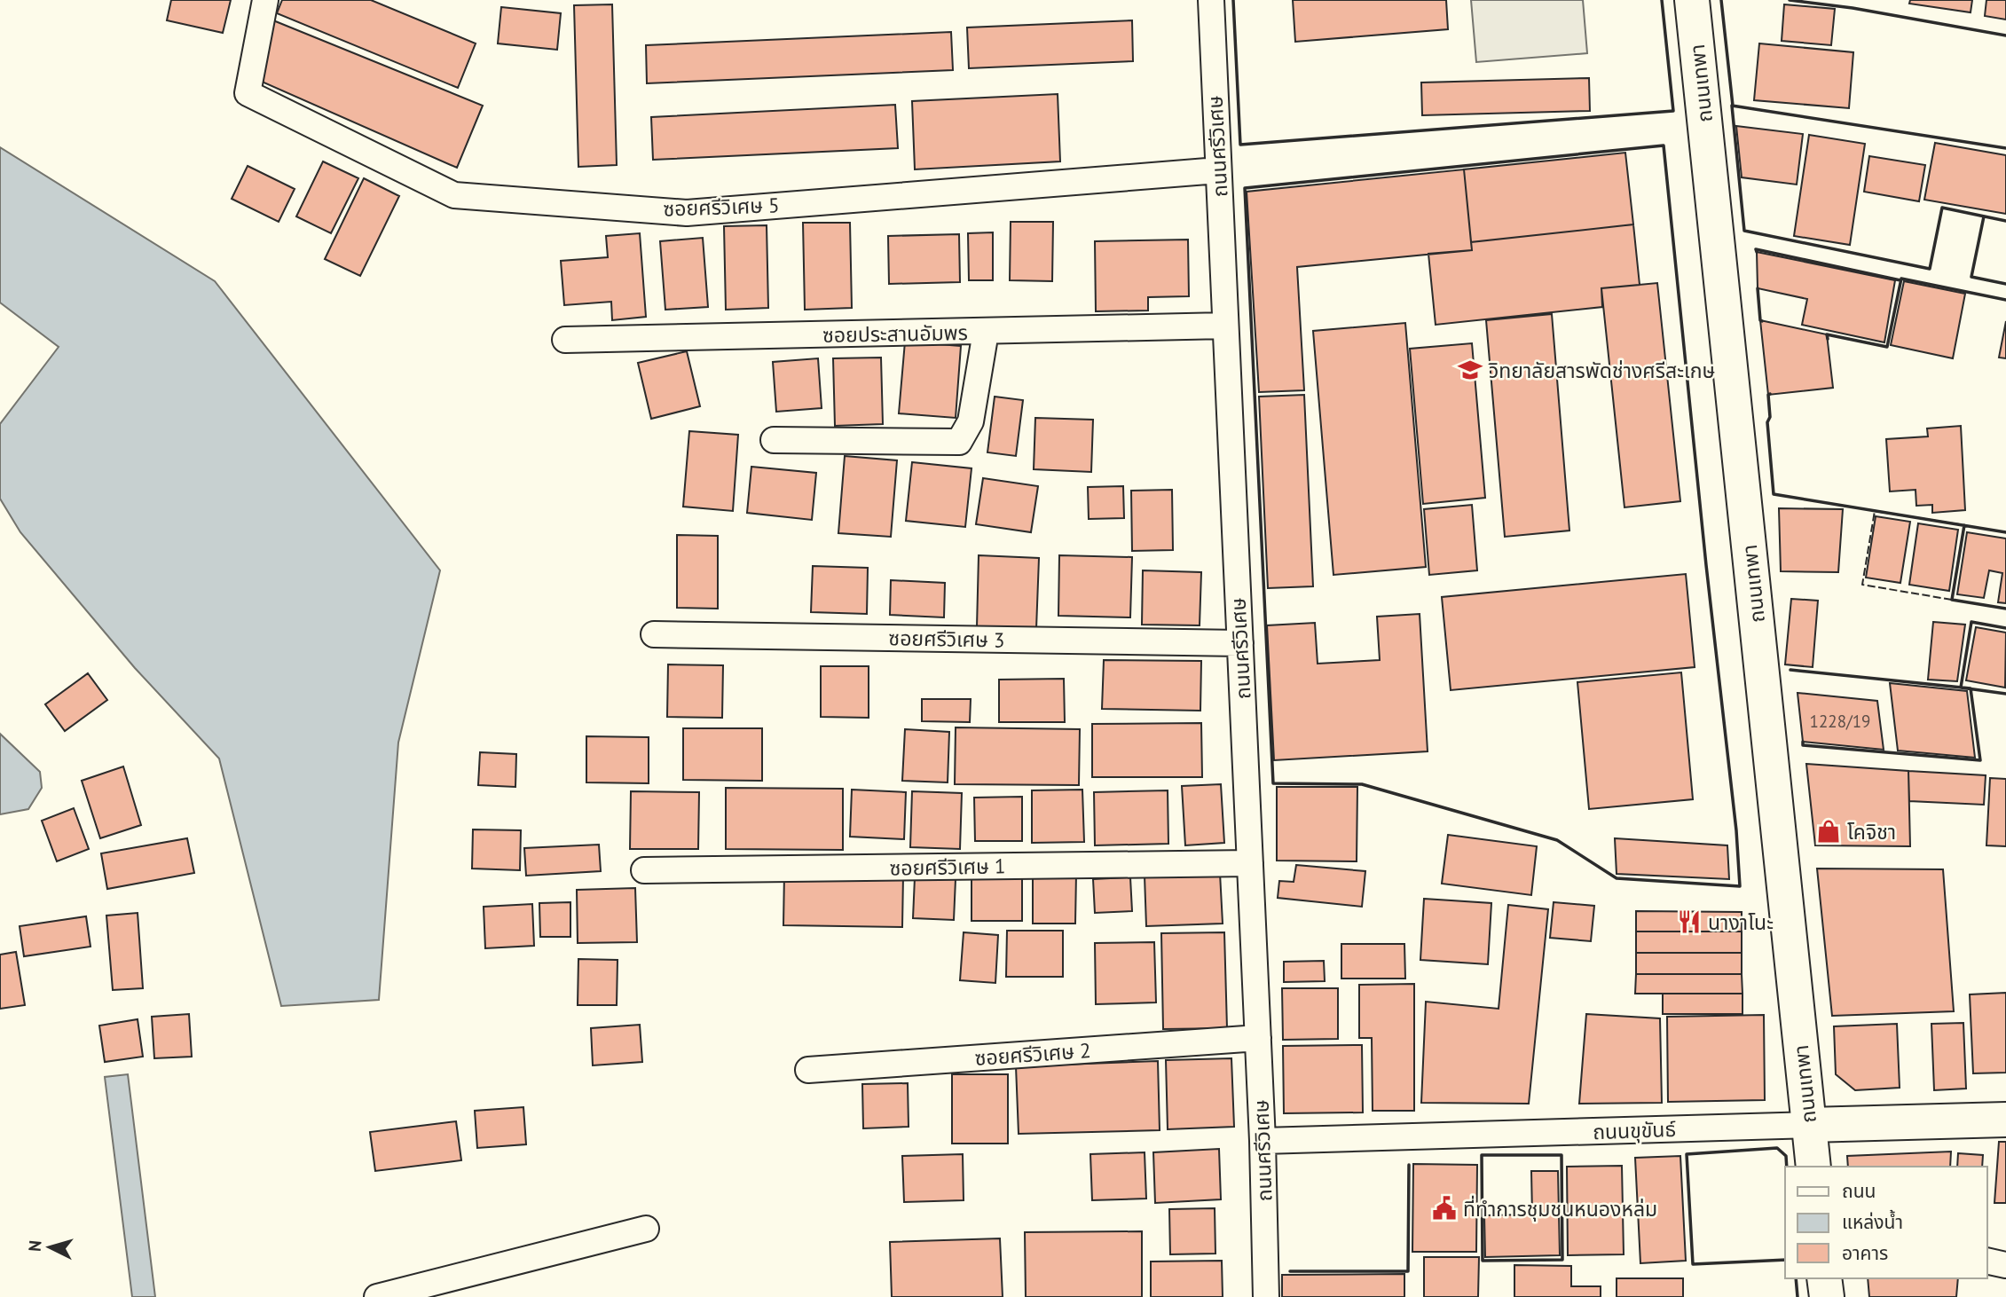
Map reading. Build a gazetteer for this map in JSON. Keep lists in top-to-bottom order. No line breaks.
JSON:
{"streets":{"main road":["ถนนเทพา","ถนนขุขันธ์"],"street":["ถนนศรีวิเศษ","ซอยศรีวิเศษ 5","ซอยประสานอัมพร","ซอยศรีวิเศษ 3","ซอยศรีวิเศษ 1","ซอยศรีวิเศษ 2"]},"crossings":[["ถนนเทพา","ถนนขุขันธ์"],["ถนนศรีวิเศษ","ซอยศรีวิเศษ 5"],["ถนนศรีวิเศษ","ซอยประสานอัมพร"],["ถนนศรีวิเศษ","ซอยศรีวิเศษ 3"],["ถนนศรีวิเศษ","ซอยศรีวิเศษ 1"],["ถนนศรีวิเศษ","ซอยศรีวิเศษ 2"],["ถนนศรีวิเศษ","ถนนขุขันธ์"]],"places":{"school or university":["วิทยาลัยสารพัดช่างศรีสะเกษ"],"shop":["โคจิชา"],"restaurant":["นางาโนะ"],"public building":["ที่ทำการชุมชนหนองหล่ม"]},"house_numbers":["1228/19"],"legend":["ถนน","แหล่งน้ำ","อาคาร"],"north":"left"}
